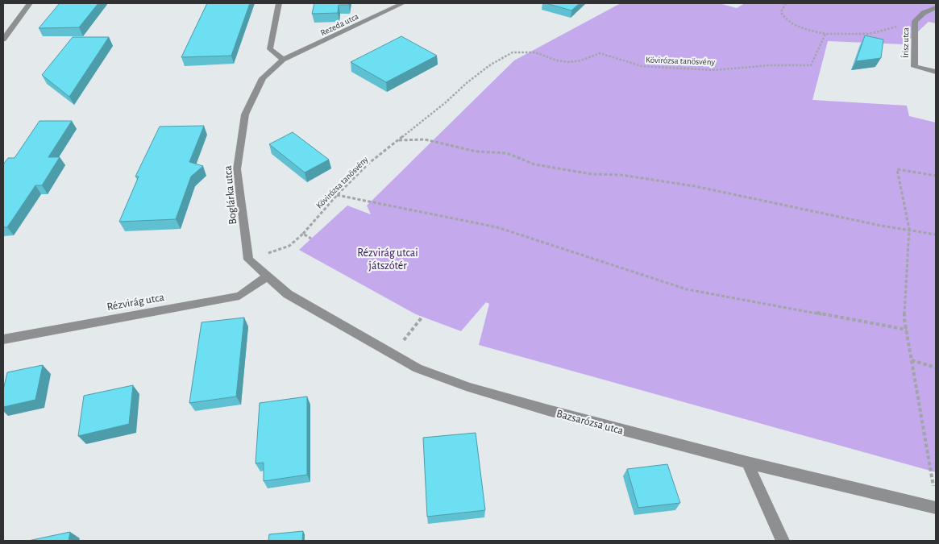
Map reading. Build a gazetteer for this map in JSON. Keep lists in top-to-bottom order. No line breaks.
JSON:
{"streets":{"street":["Rezeda utca","Írisz utca","Boglárka utca","Rézvirág utca","Bazsarózsa utca"],"path":["Kövirózsa tanösvény"]},"crossings":[["Rezeda utca","Boglárka utca"],["Kövirózsa tanösvény","Boglárka utca"],["Rézvirág utca","Bazsarózsa utca"]],"parks":["Rézvirág utcai játszótér"]}
